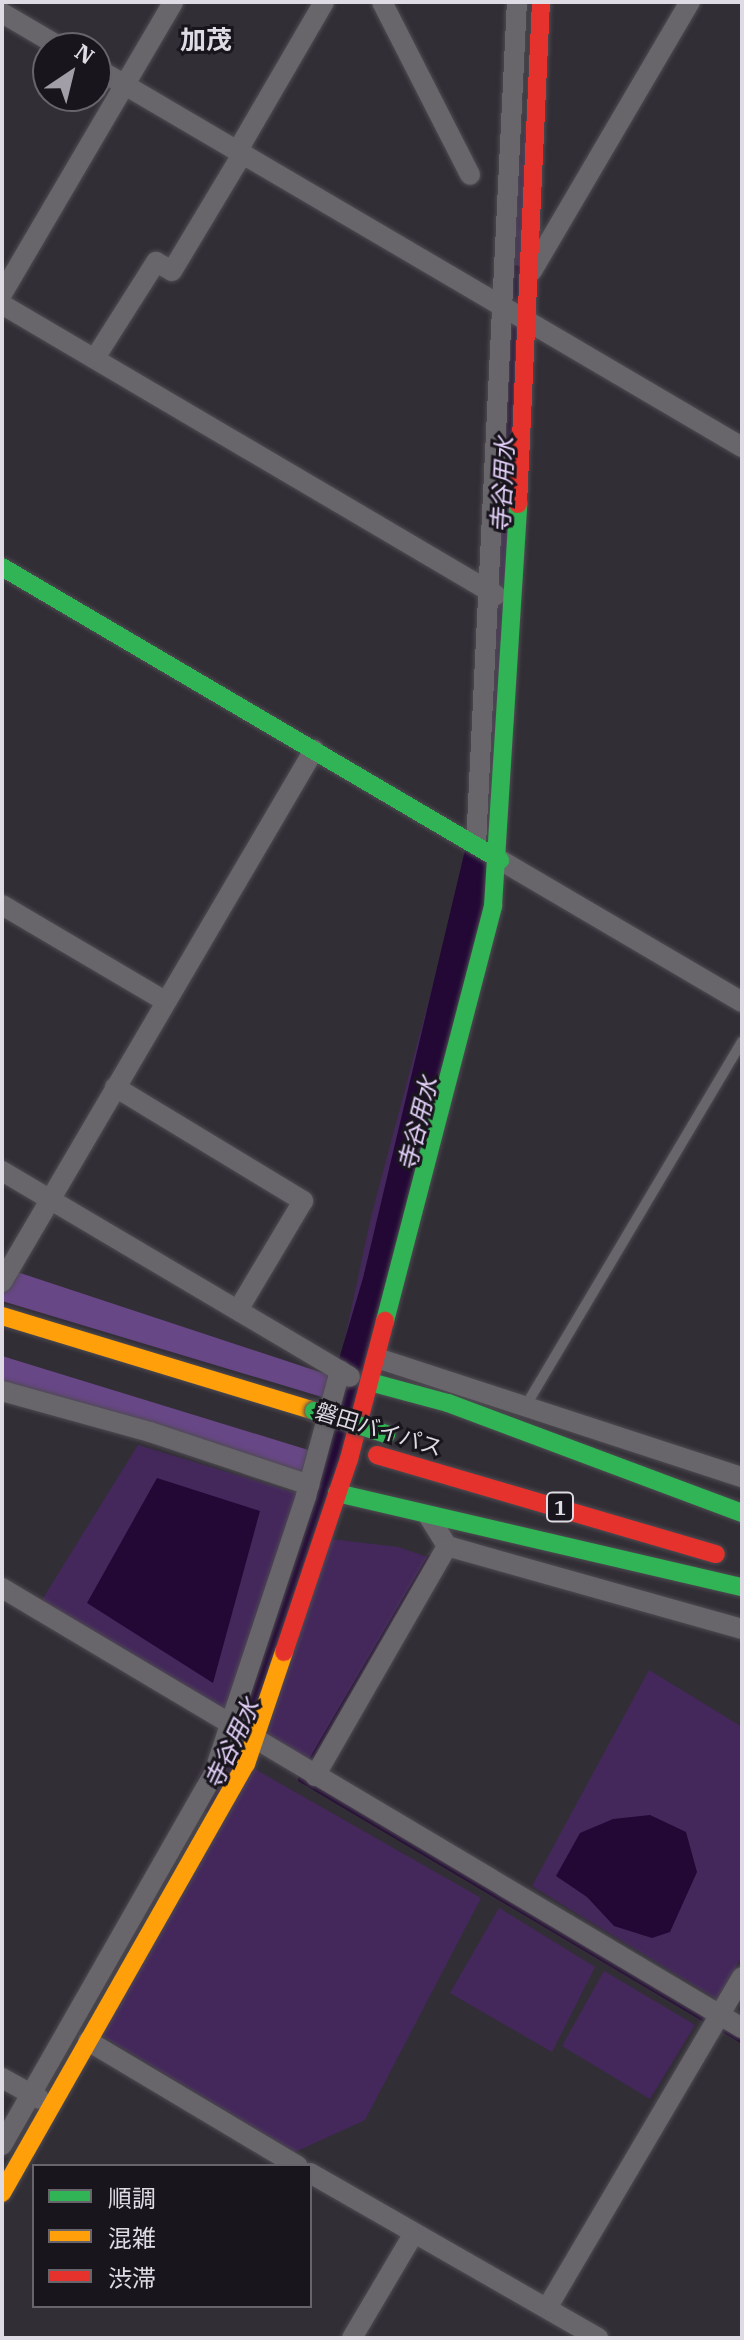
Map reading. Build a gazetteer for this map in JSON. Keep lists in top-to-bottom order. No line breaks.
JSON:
{"streets":{"main road":["磐田バイパス","1"]},"districts":["加茂"],"water":["寺谷用水"],"legend":["順調","混雑","渋滞"],"north":"top right"}
